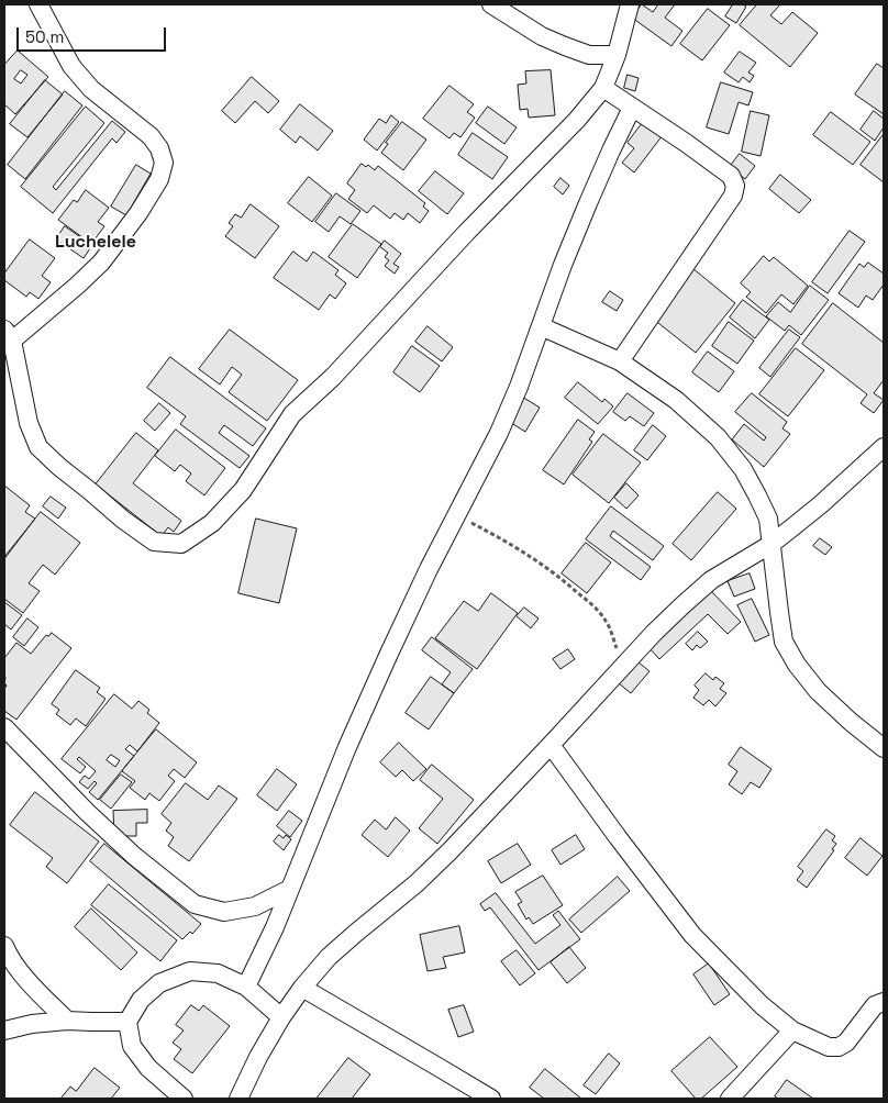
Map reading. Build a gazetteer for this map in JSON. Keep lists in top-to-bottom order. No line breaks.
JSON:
{"districts":["Luchelele"],"scale_bar":"50 m"}
